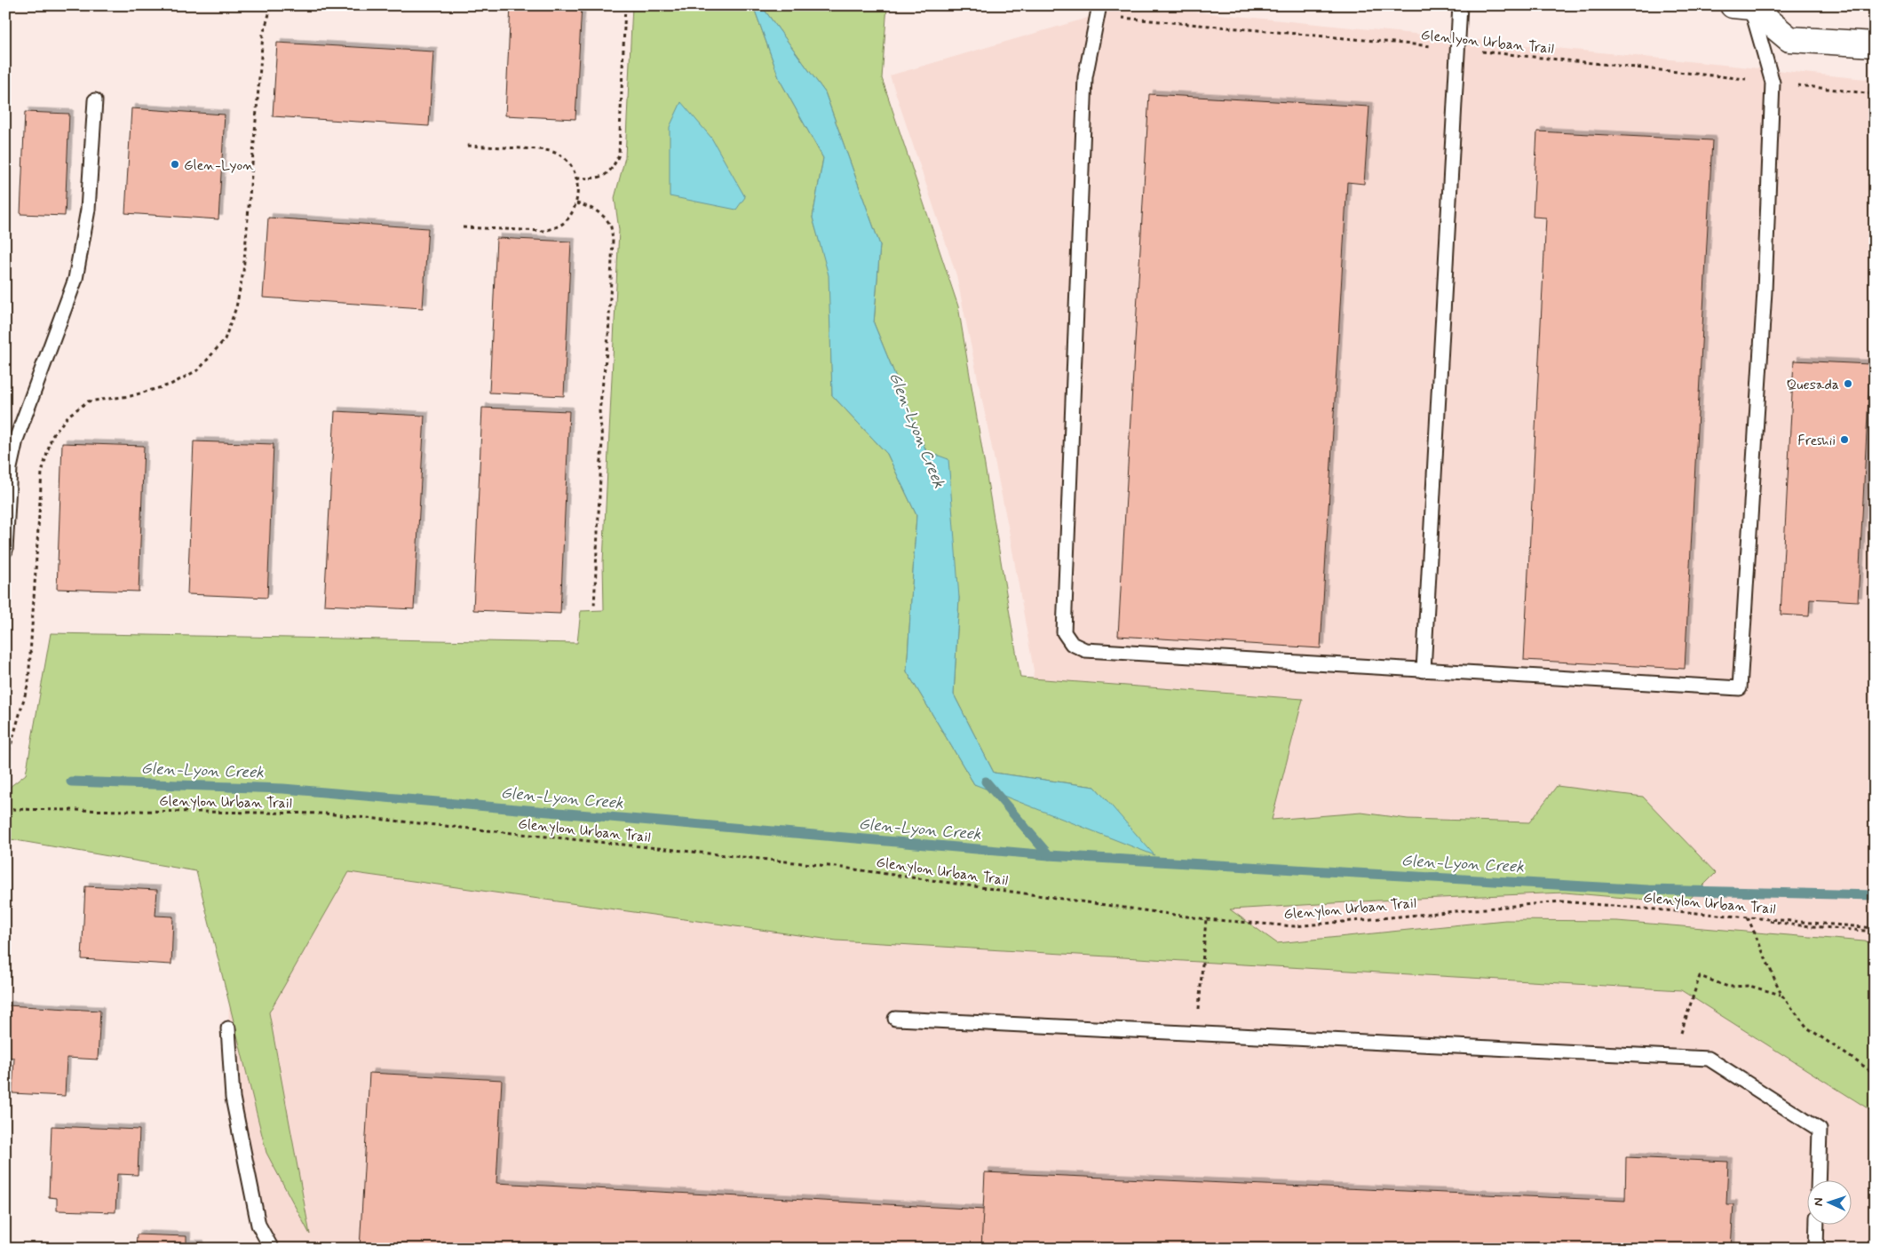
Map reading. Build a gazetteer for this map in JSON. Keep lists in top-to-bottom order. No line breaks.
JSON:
{"streets":{"path":["Glenlyon Urban Trail","Glenylon Urban Trail"]},"water":["Glen-Lyon Creek"],"places":["Glen-Lyon","Quesada","Freshii"],"north":"left"}
